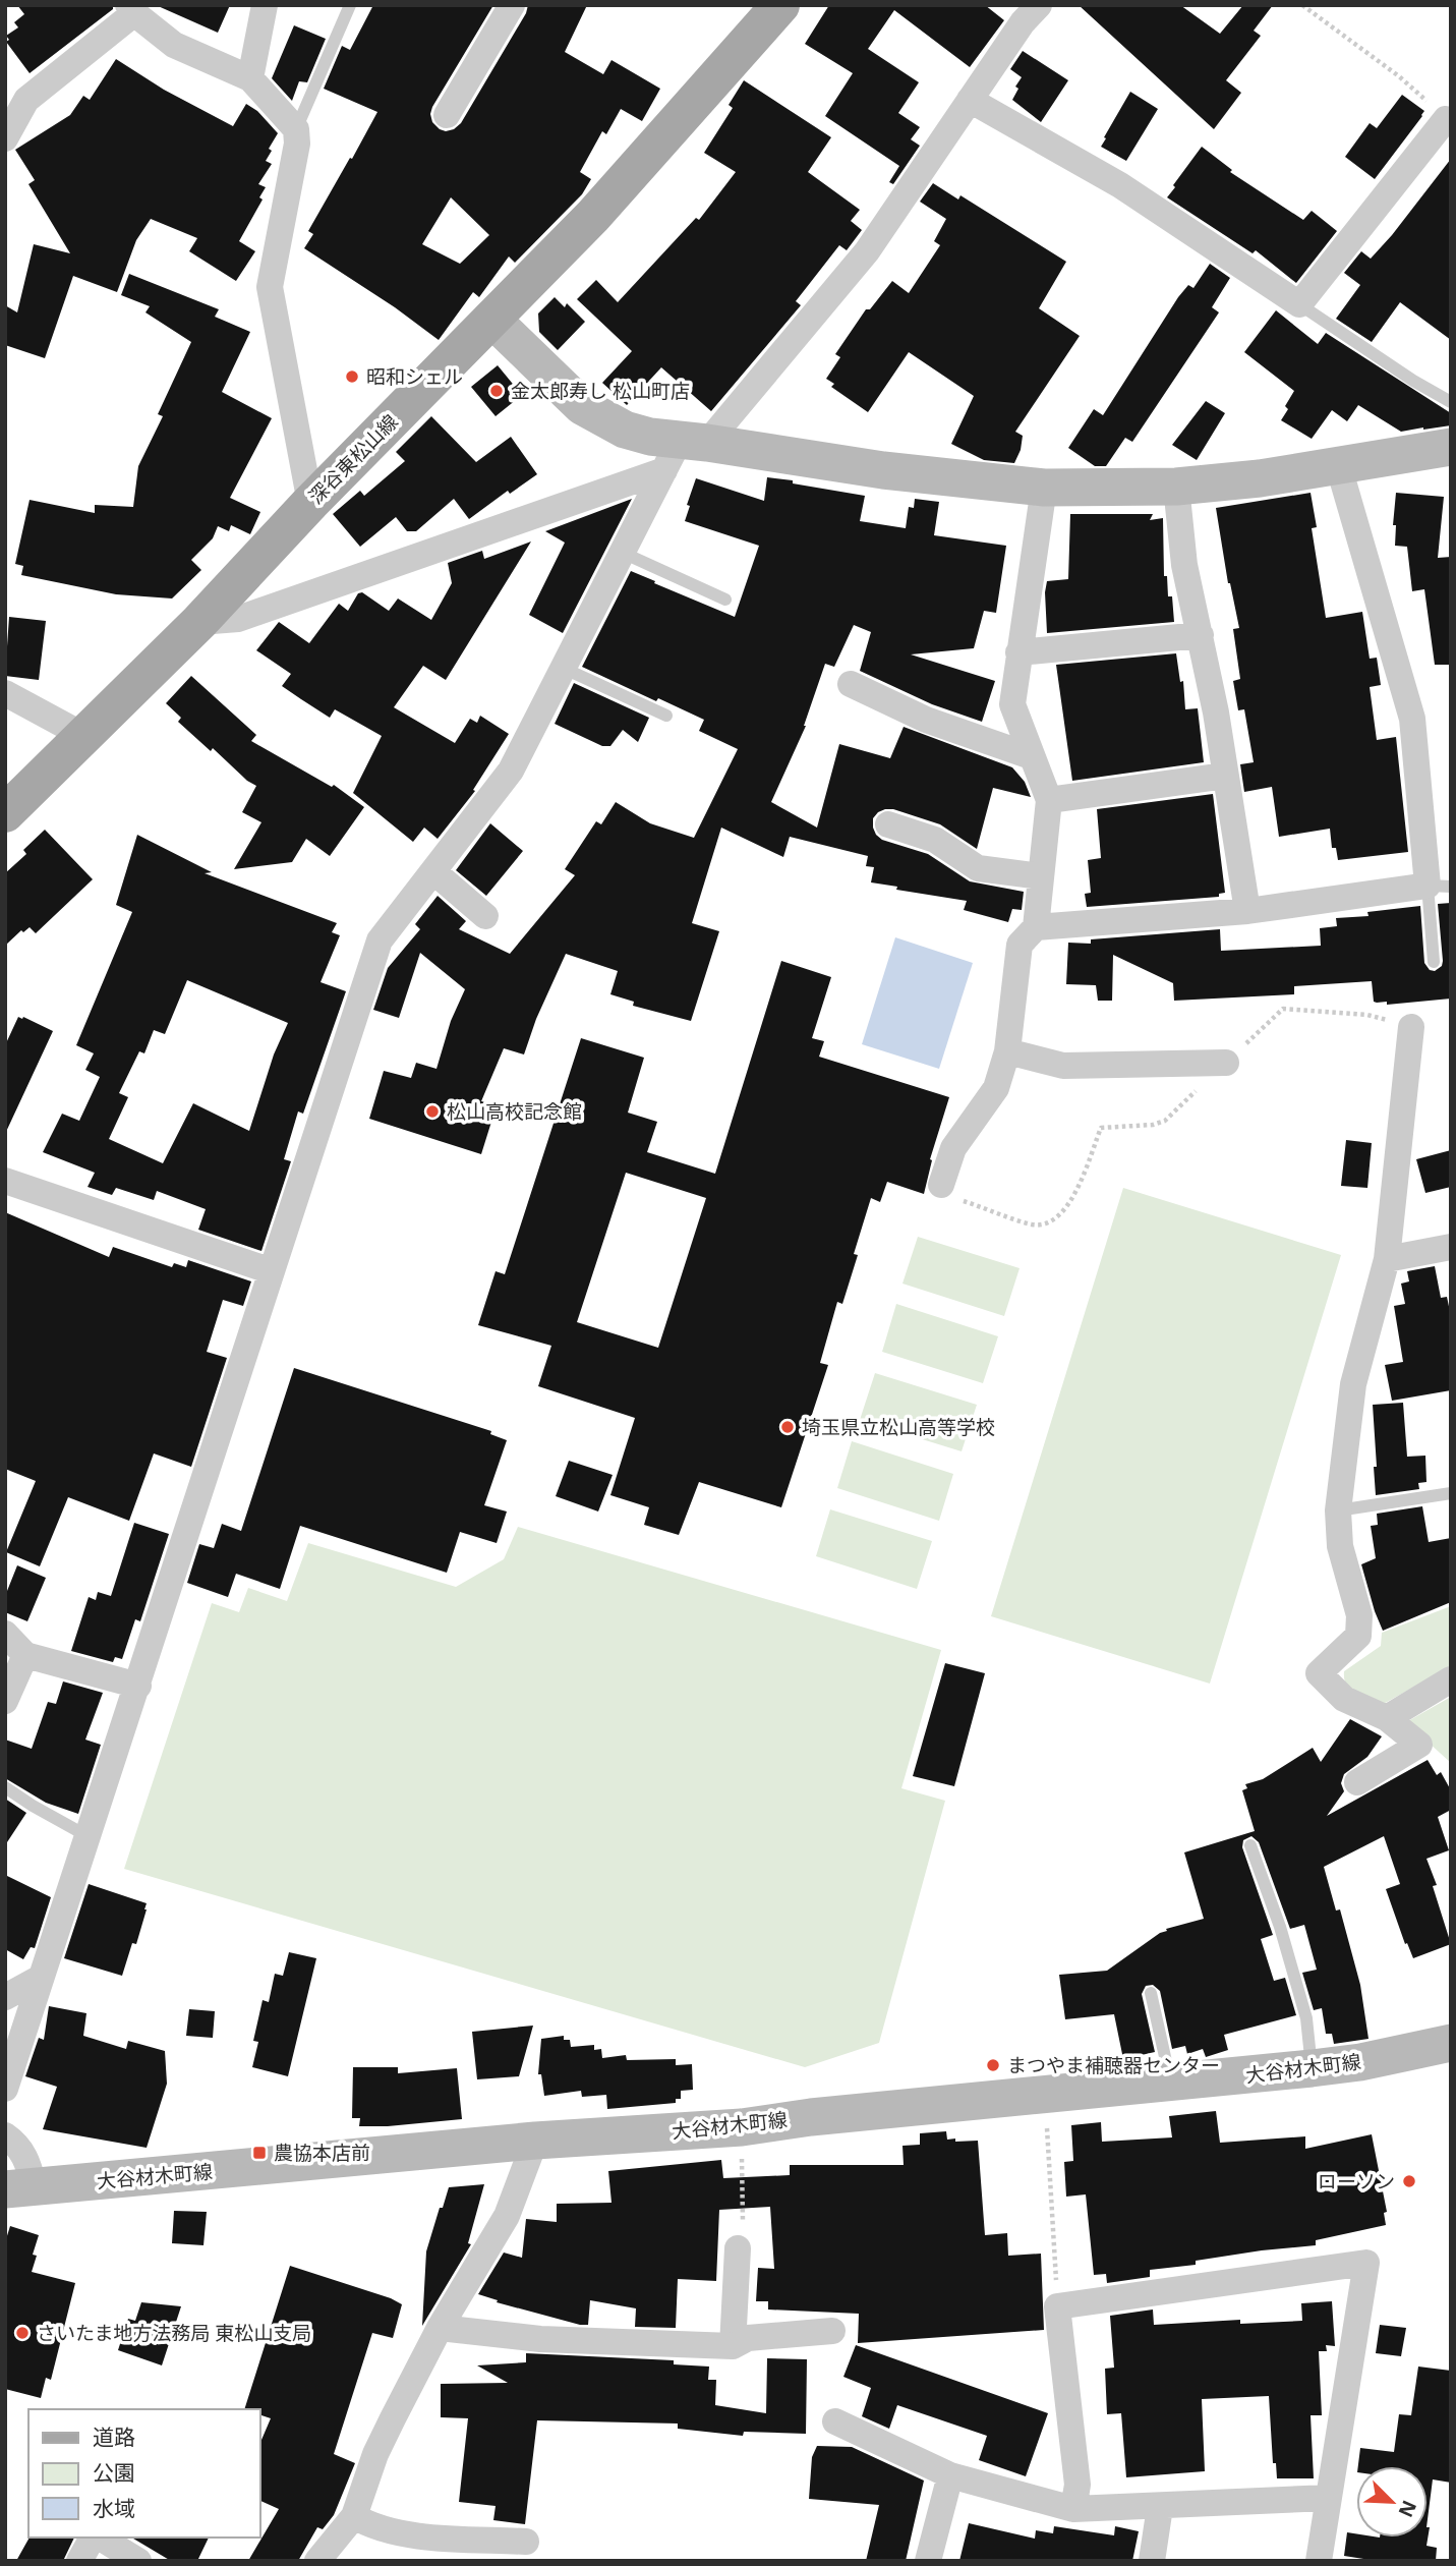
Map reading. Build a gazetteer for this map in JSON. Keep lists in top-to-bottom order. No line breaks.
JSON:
{"streets":{"main road":["深谷東松山線","大谷材木町線"]},"places":{"other":["昭和シェル","金太郎寿し 松山町店","松山高校記念館","埼玉県立松山高等学校","まつやま補聴器センター","ローソン","さいたま地方法務局 東松山支局"],"transit":["農協本店前"]},"legend":["道路","公園","水域"],"north":"bottom right"}
